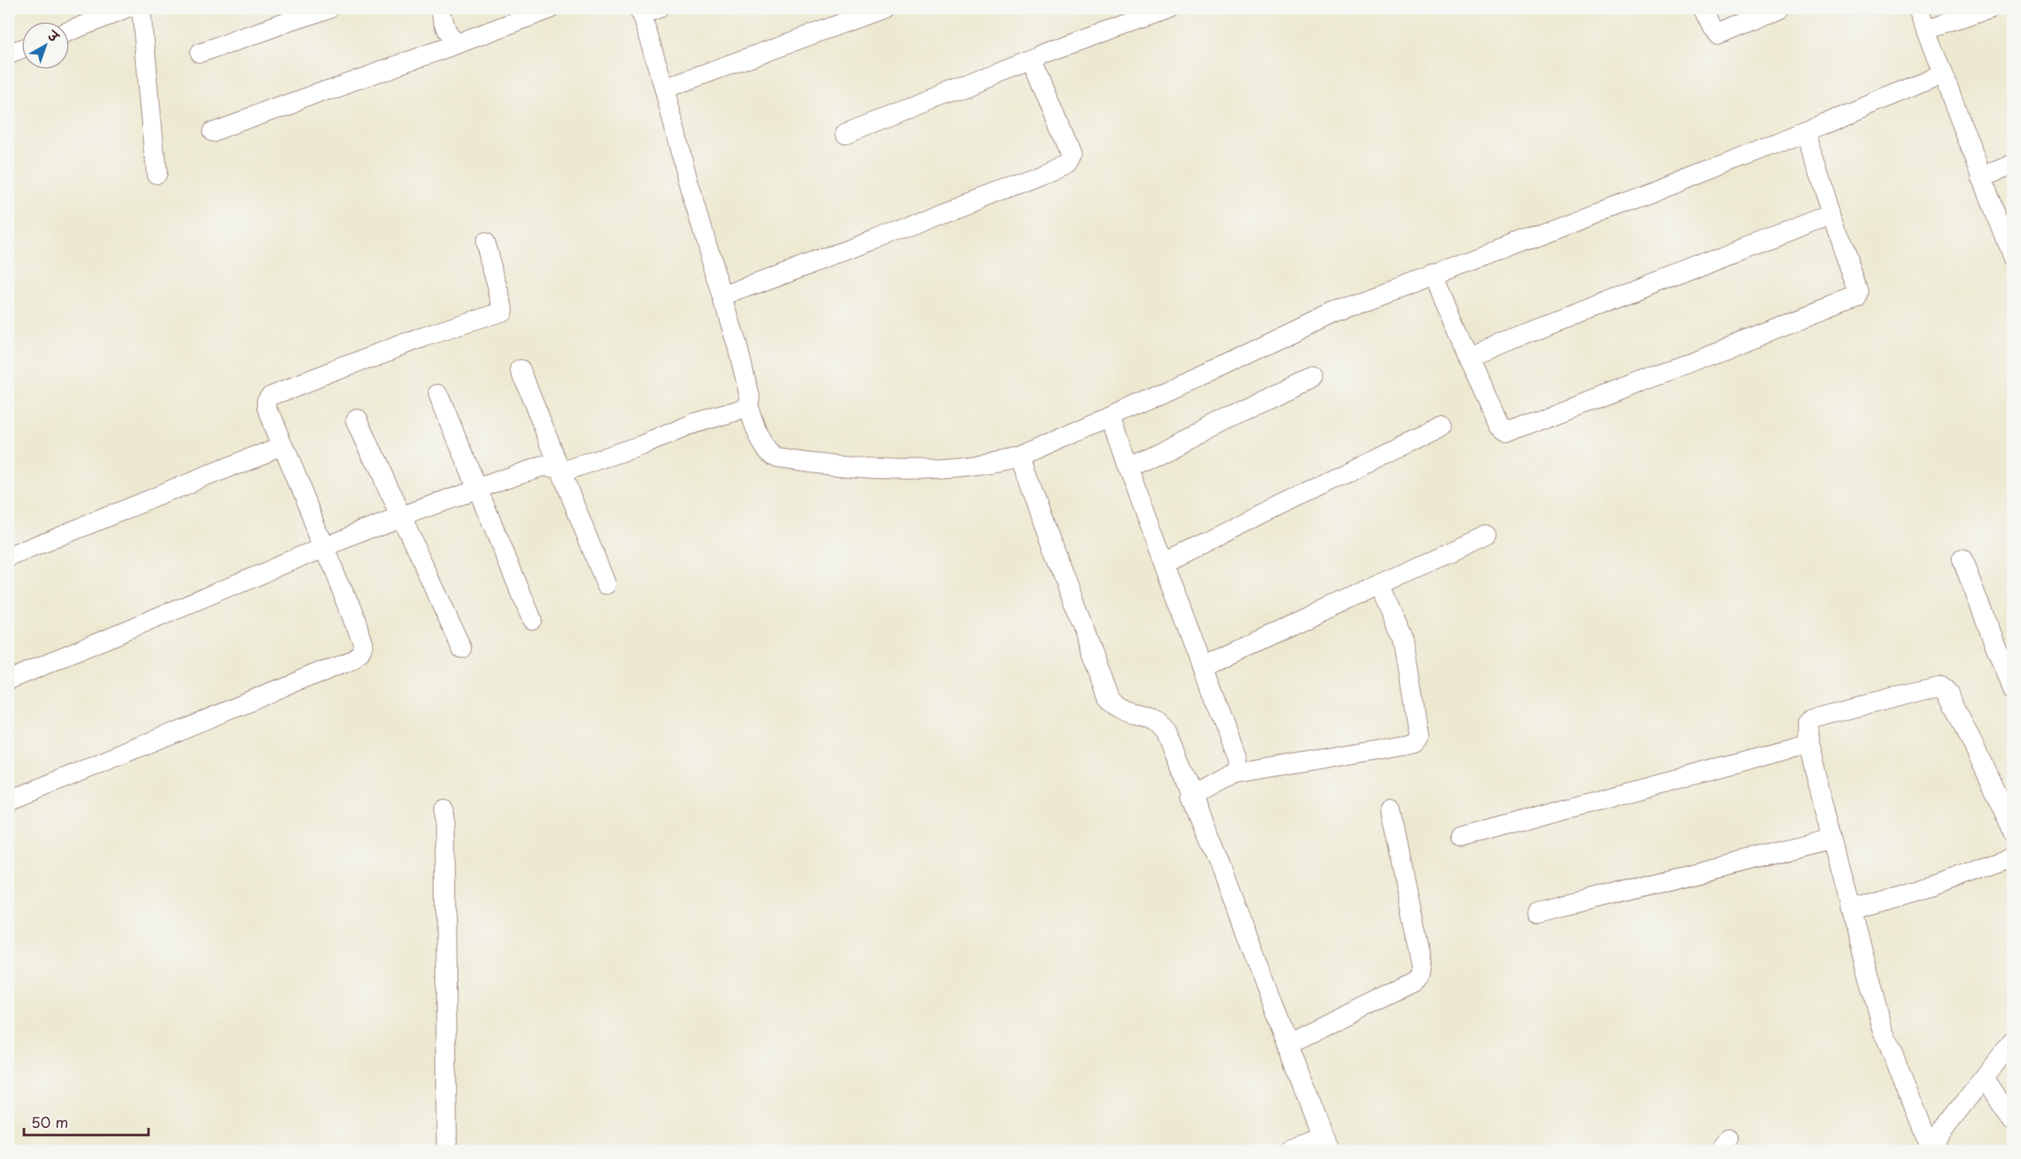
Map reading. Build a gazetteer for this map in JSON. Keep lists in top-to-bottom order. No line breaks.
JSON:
{"scale_bar":"50 m","north":"top right"}
